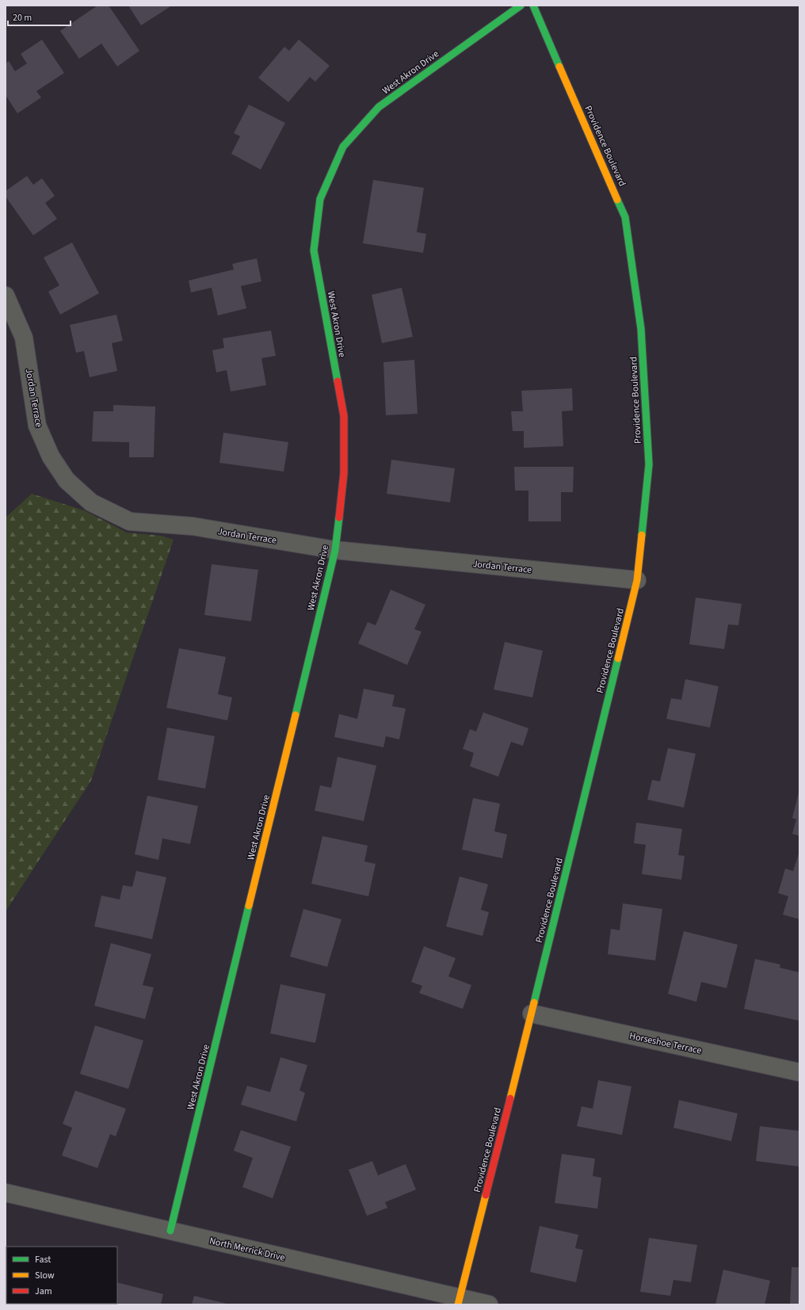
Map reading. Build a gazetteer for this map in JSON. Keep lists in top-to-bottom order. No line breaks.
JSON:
{"streets":{"street":["West Akron Drive","Providence Boulevard","Jordan Terrace","Horseshoe Terrace","North Merrick Drive"]},"crossings":[["West Akron Drive","Jordan Terrace"],["West Akron Drive","North Merrick Drive"],["Providence Boulevard","Jordan Terrace"],["Providence Boulevard","Horseshoe Terrace"],["Providence Boulevard","North Merrick Drive"]],"legend":["Fast","Slow","Jam"],"scale_bar":"20 m"}
